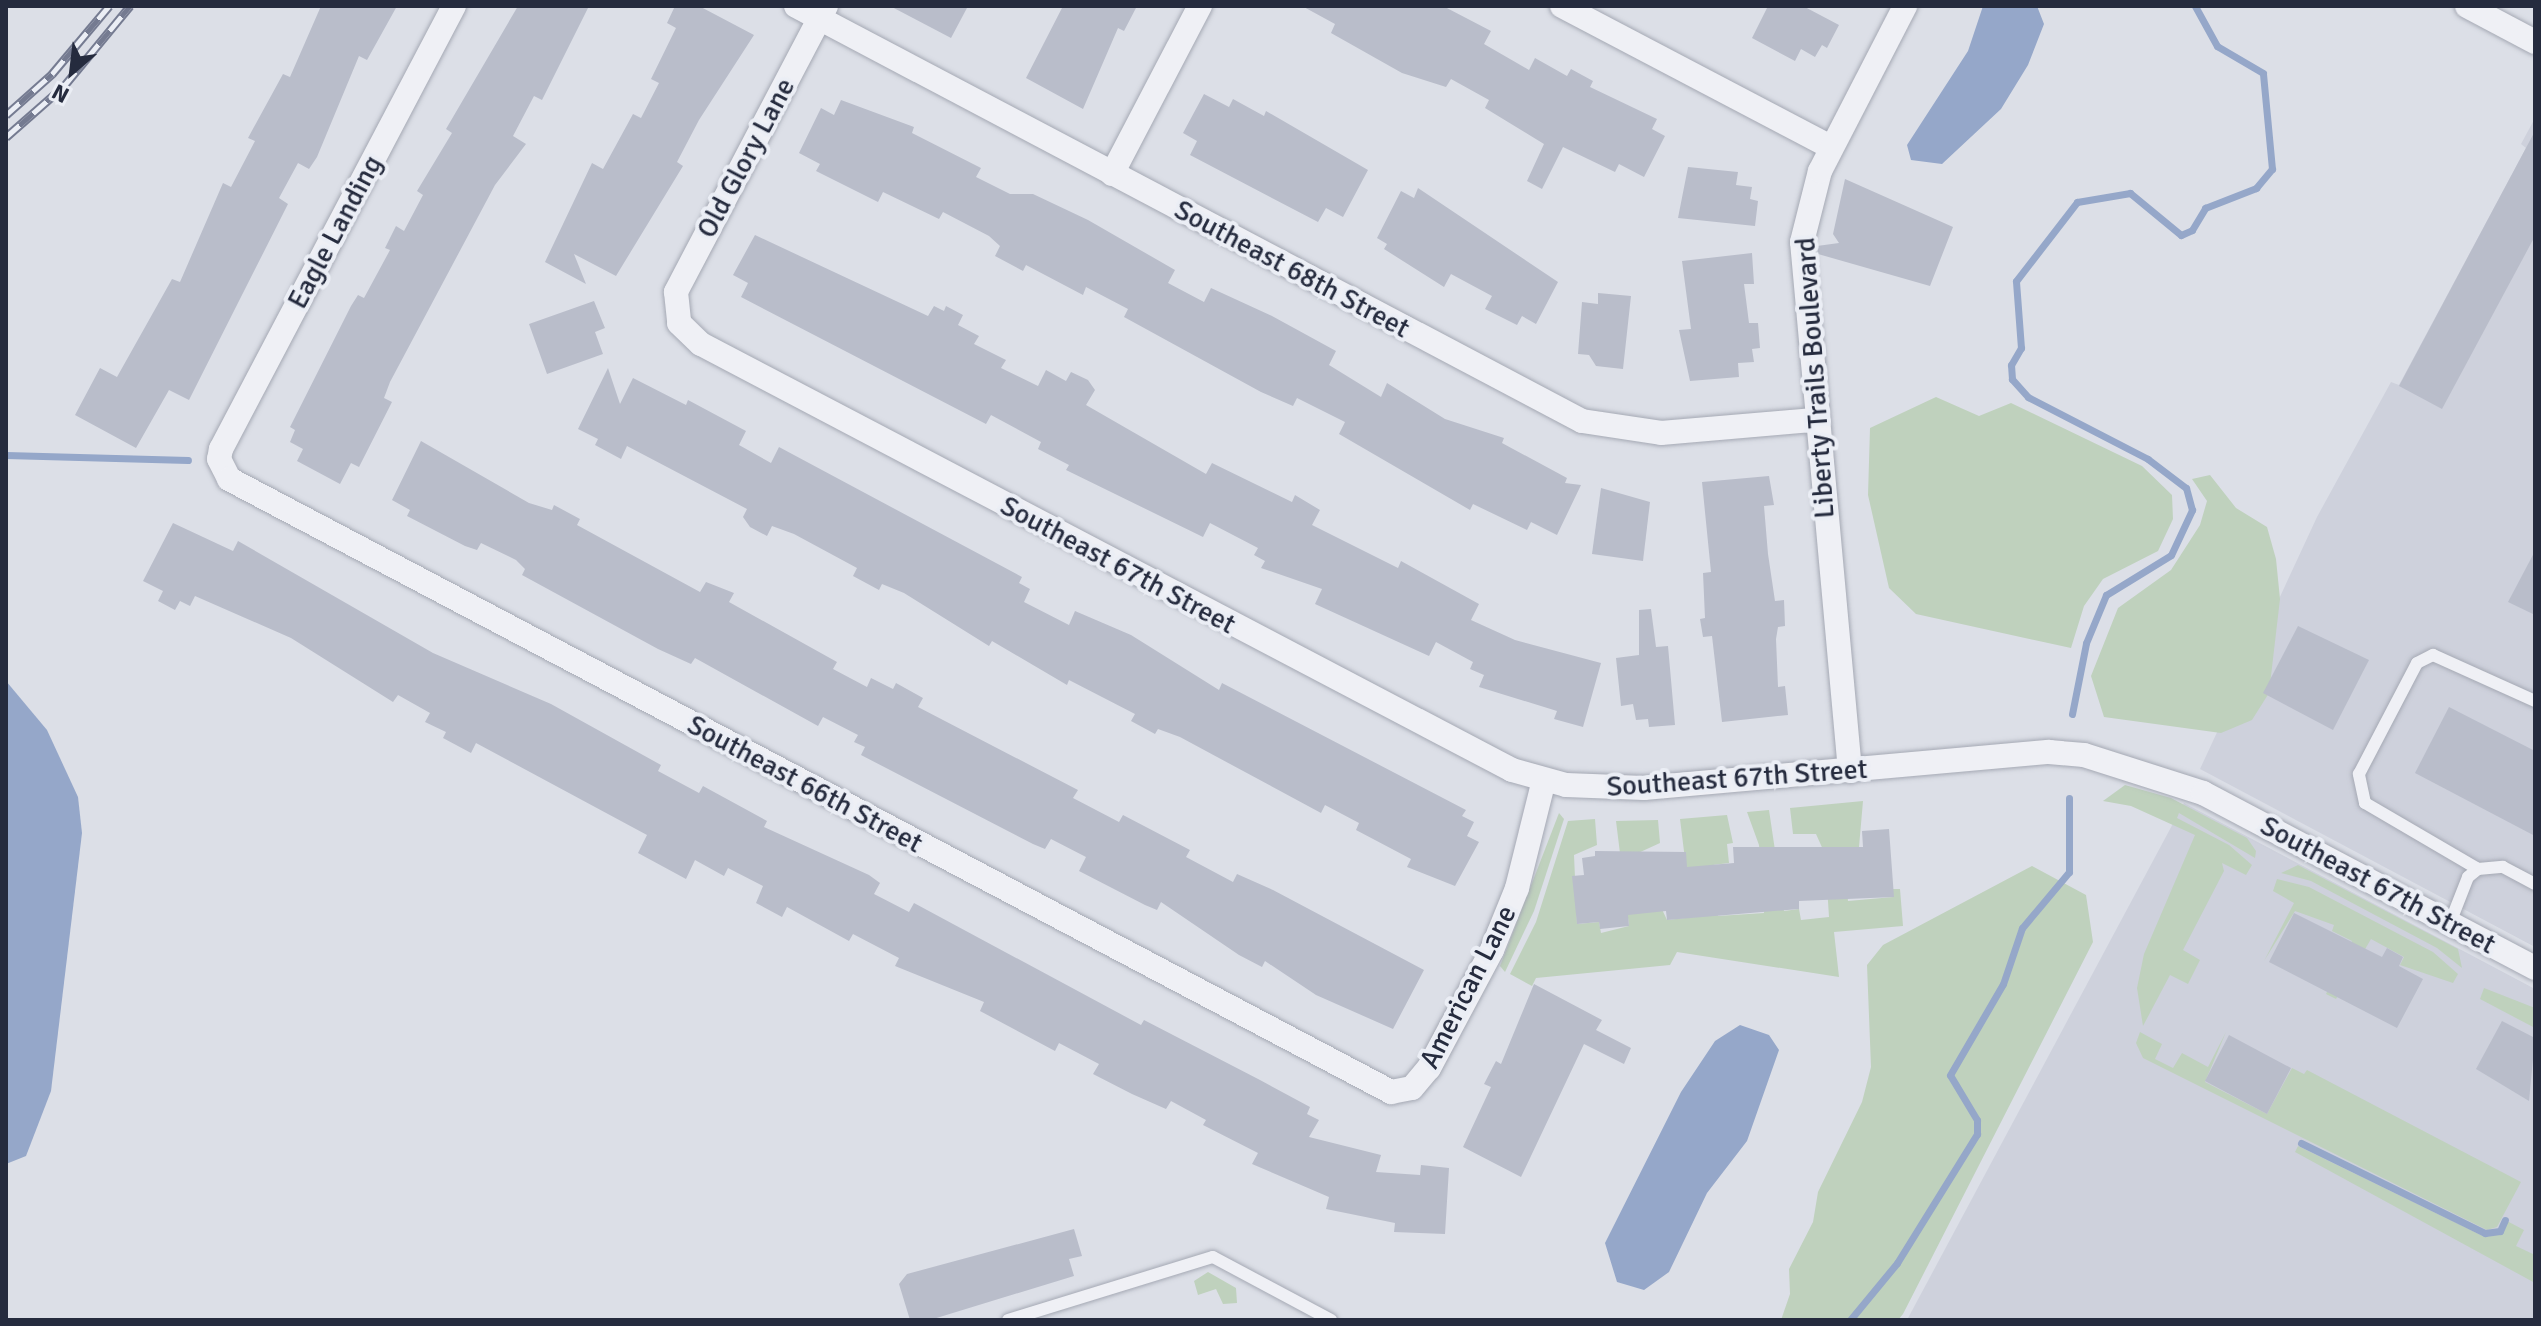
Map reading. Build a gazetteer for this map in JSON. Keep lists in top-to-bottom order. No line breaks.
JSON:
{"streets":{"street":["Old Glory Lane","Eagle Landing","Southeast 68th Street","Liberty Trails Boulevard","Southeast 67th Street","Southeast 66th Street","American Lane"]},"crossings":[["Old Glory Lane","Southeast 68th Street"],["Old Glory Lane","Southeast 67th Street"],["Eagle Landing","Southeast 66th Street"],["Southeast 68th Street","Liberty Trails Boulevard"],["Liberty Trails Boulevard","Southeast 67th Street"],["Southeast 67th Street","American Lane"],["Southeast 66th Street","American Lane"]],"north":"bottom left"}
